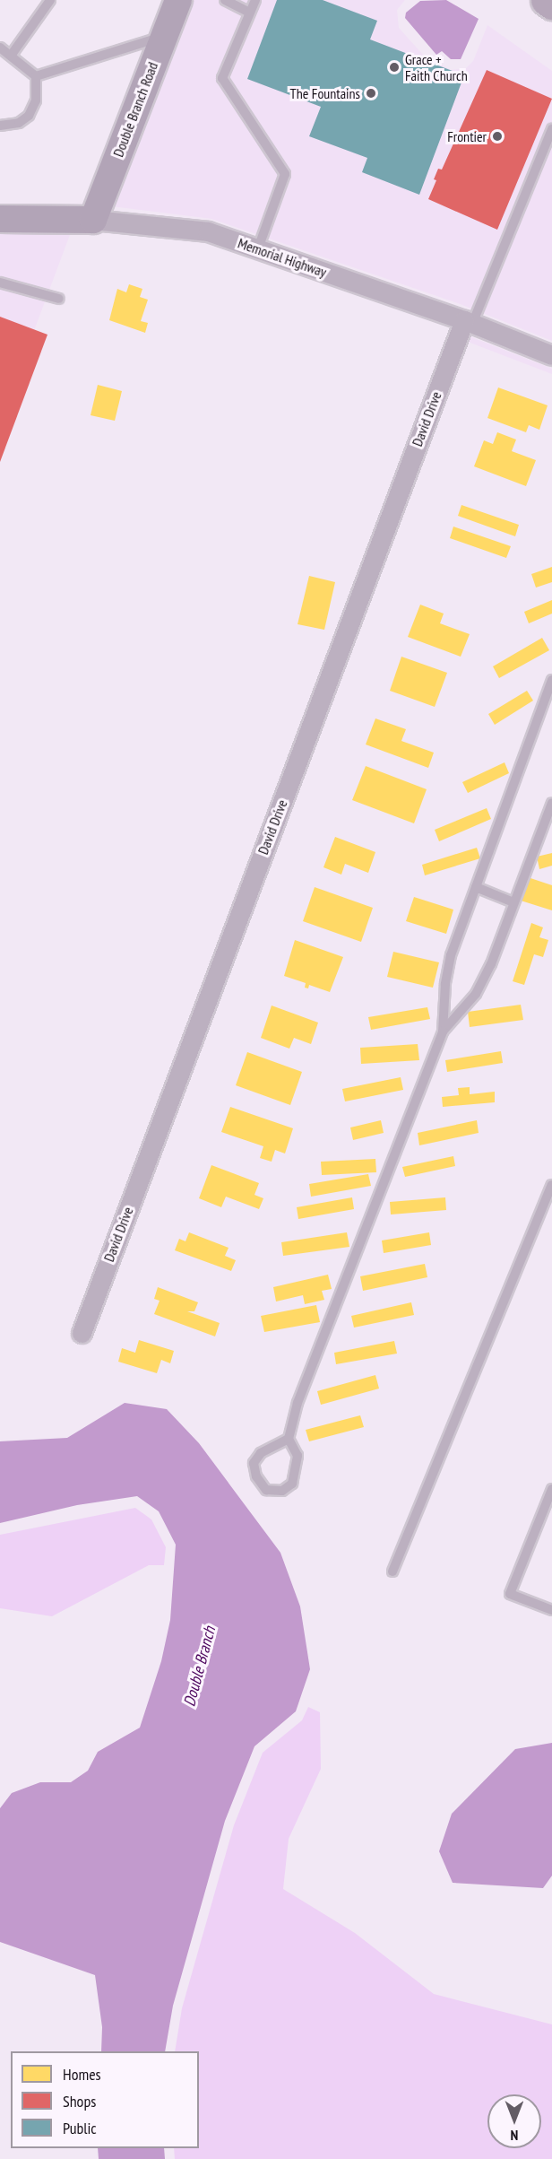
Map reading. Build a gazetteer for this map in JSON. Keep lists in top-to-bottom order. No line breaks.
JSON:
{"streets":{"street":["Double Branch Road","Memorial Highway","David Drive"]},"crossings":[["Double Branch Road","Memorial Highway"],["Memorial Highway","David Drive"]],"water":["Double Branch"],"places":["Grace + Faith Church","The Fountains","Frontier"],"legend":["Homes","Shops","Public"],"north":"bottom"}
